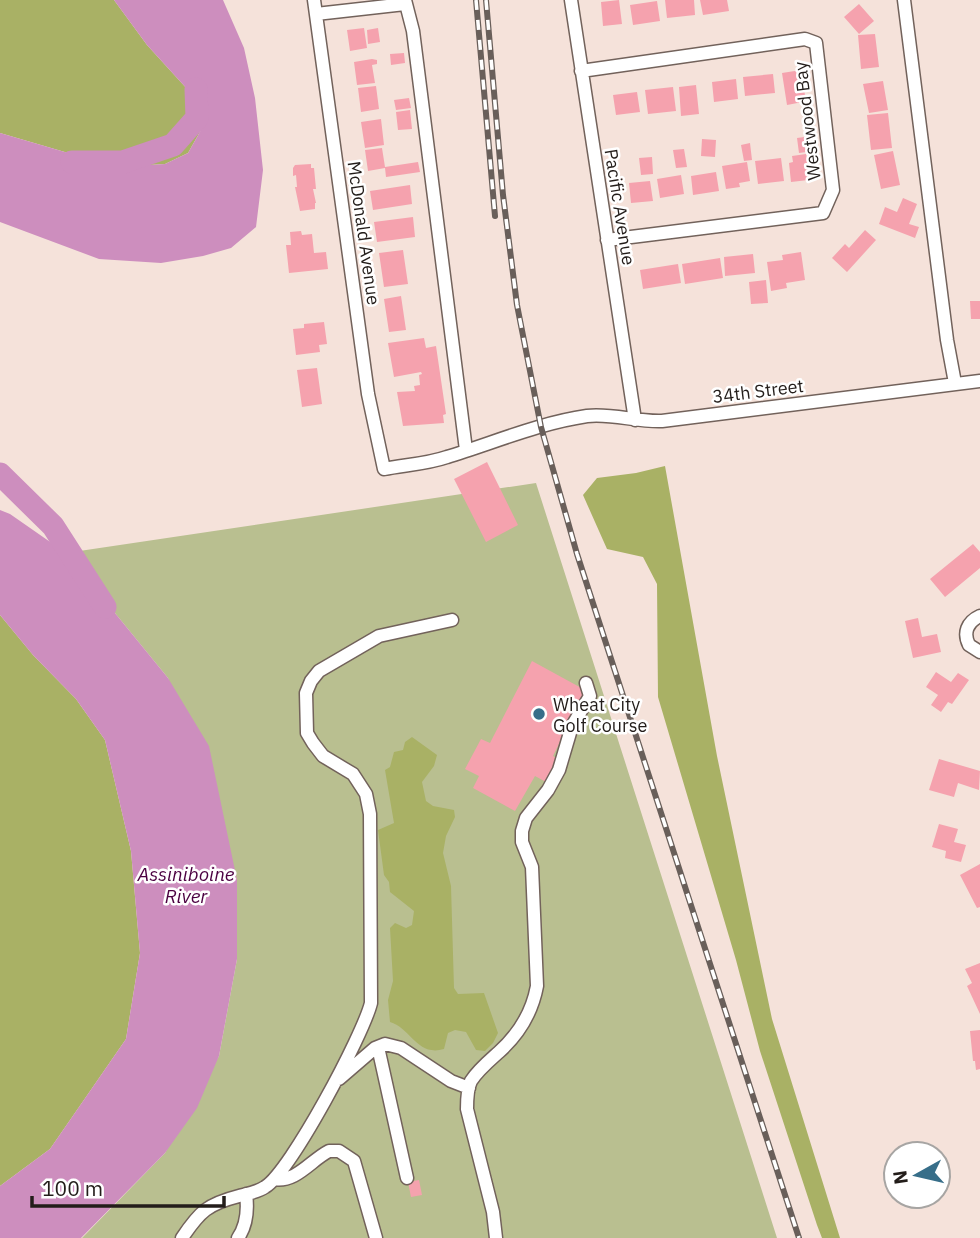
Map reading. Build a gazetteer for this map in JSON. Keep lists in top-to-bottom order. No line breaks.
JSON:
{"streets":{"street":["Westwood Bay","Pacific Avenue","McDonald Avenue","34th Street"]},"crossings":[["Westwood Bay","Pacific Avenue"],["Pacific Avenue","34th Street"],["McDonald Avenue","34th Street"]],"water":["Assiniboine River"],"places":["Wheat City Golf Course"],"scale_bar":"100 m","north":"left"}
